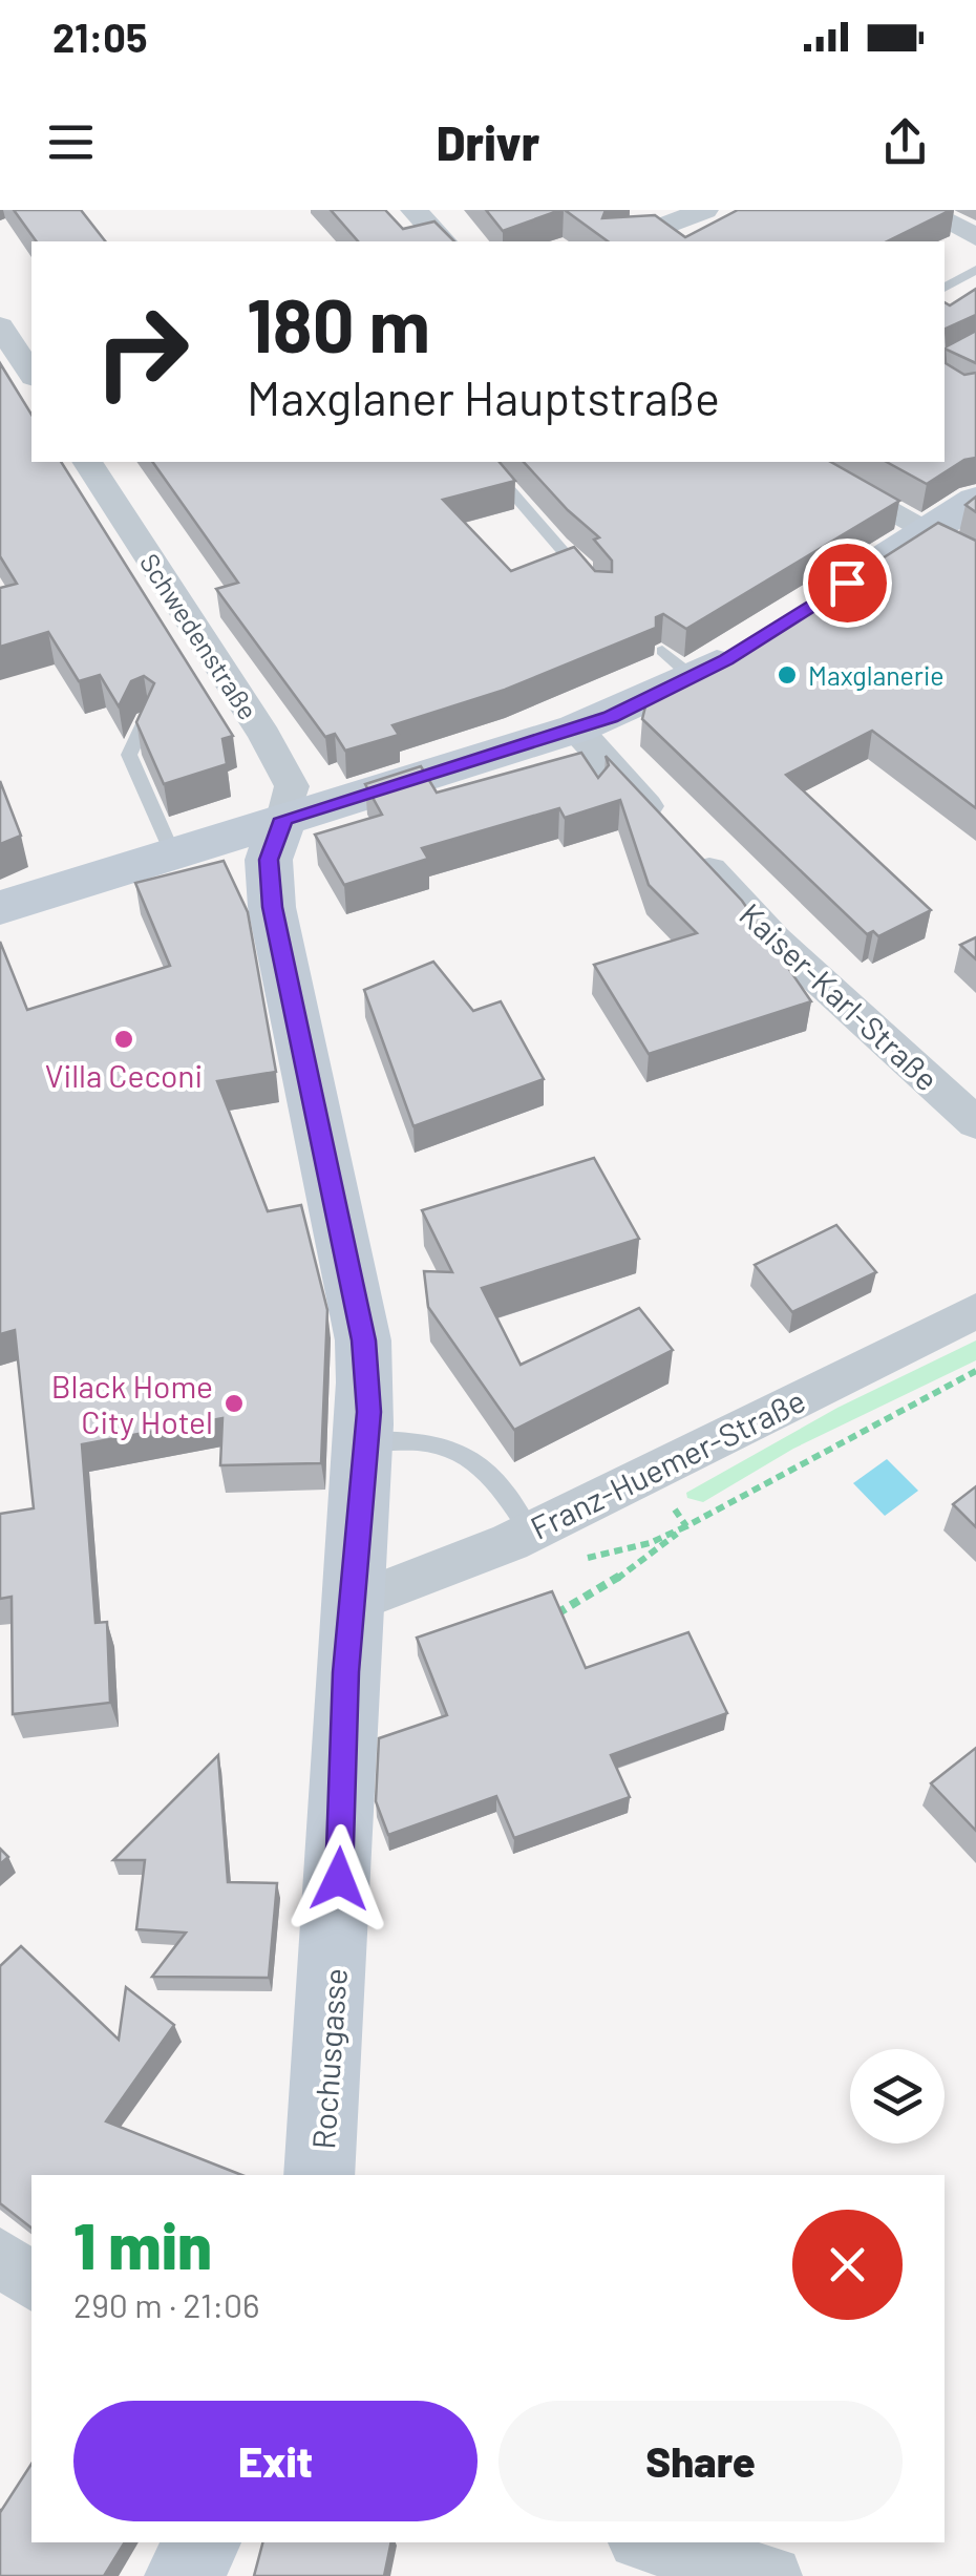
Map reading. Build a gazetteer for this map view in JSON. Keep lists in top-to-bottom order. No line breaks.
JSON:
{"streets":{"street":["Schwedenstraße","Kaiser-Karl-Straße","Franz-Huemer-Straße","Rochusgasse"]},"crossings":[["Schwedenstraße","Rochusgasse"],["Franz-Huemer-Straße","Rochusgasse"]],"places":["Maxglanerie","Villa Ceconi","Black Home City Hotel"],"page":{"status":"21:05","header":"Drivr","turn":["180 m","Maxglaner Hauptstraße"],"heading":["1 min","290 m · 21:06"],"buttons":["Exit","Share"]}}
